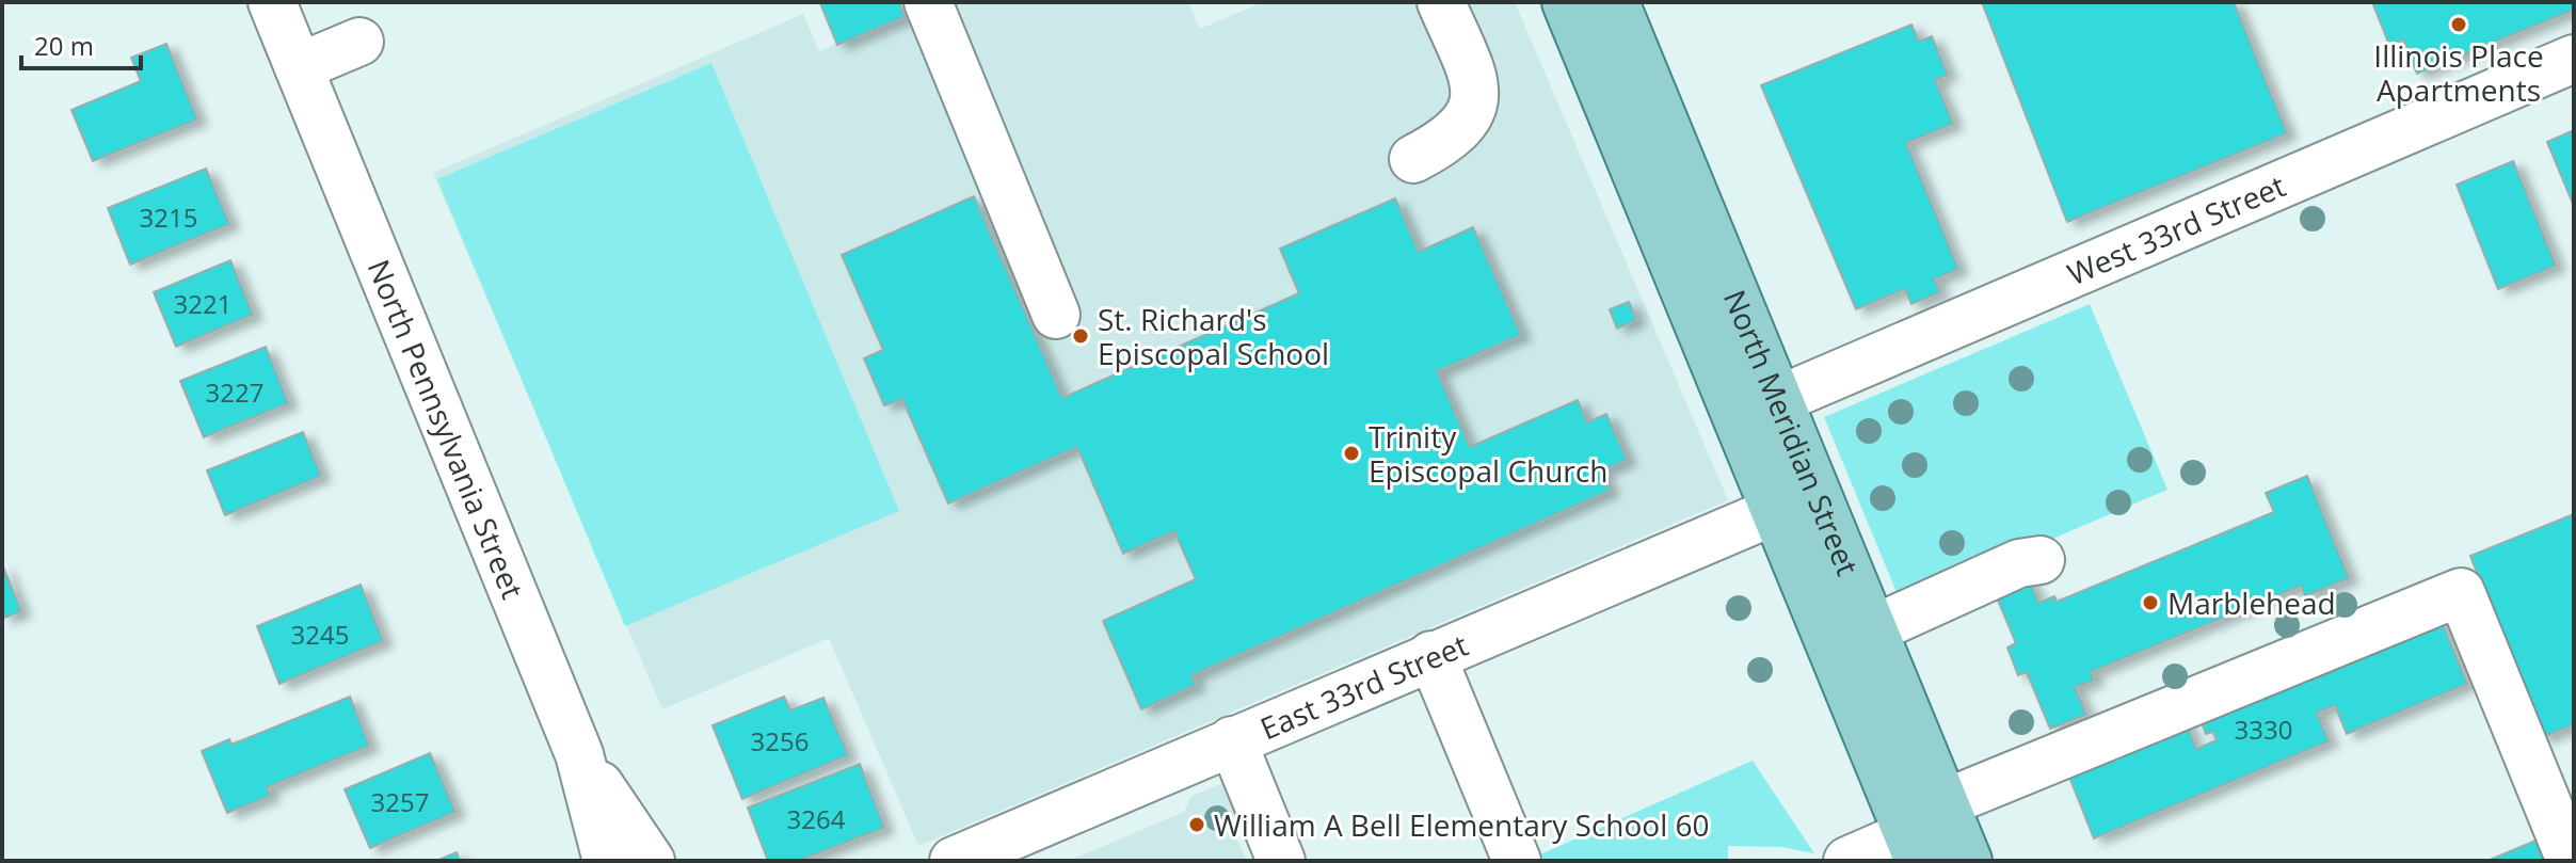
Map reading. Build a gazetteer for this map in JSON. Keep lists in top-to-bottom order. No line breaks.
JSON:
{"streets":{"main road":["North Meridian Street"],"street":["West 33rd Street","North Pennsylvania Street","East 33rd Street"]},"crossings":[["West 33rd Street","North Meridian Street"],["North Meridian Street","East 33rd Street"]],"places":["Illinois Place Apartments","St. Richard's Episcopal School","Trinity Episcopal Church","Marblehead","William A Bell Elementary School 60"],"house_numbers":["3215","3221","3227","3245","3330","3256","3257","3264"],"scale_bar":"20 m"}
